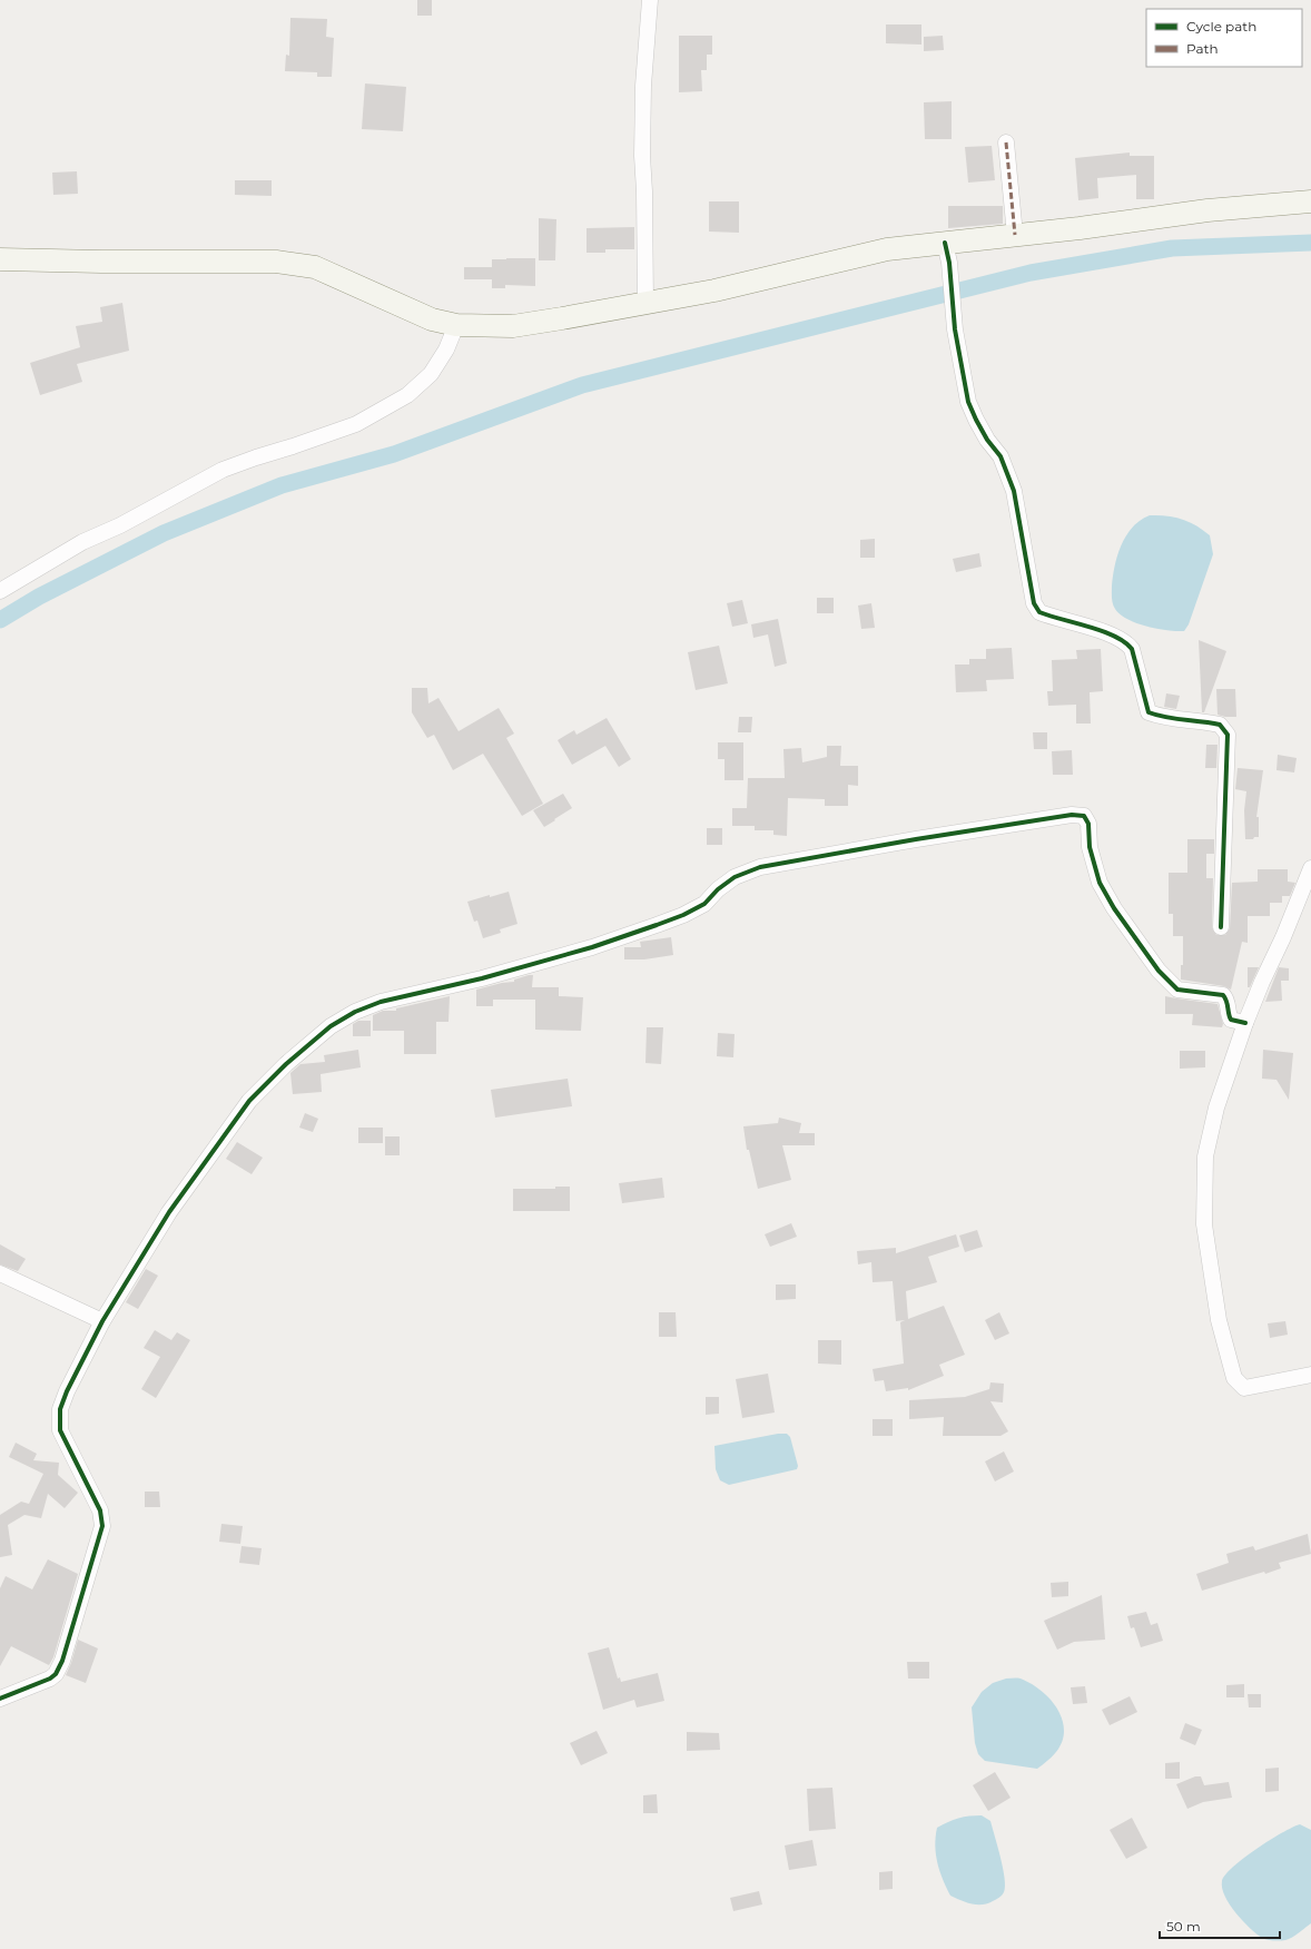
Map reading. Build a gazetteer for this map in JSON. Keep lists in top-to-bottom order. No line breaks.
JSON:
{"legend":["Cycle path","Path"],"scale_bar":"50 m"}
